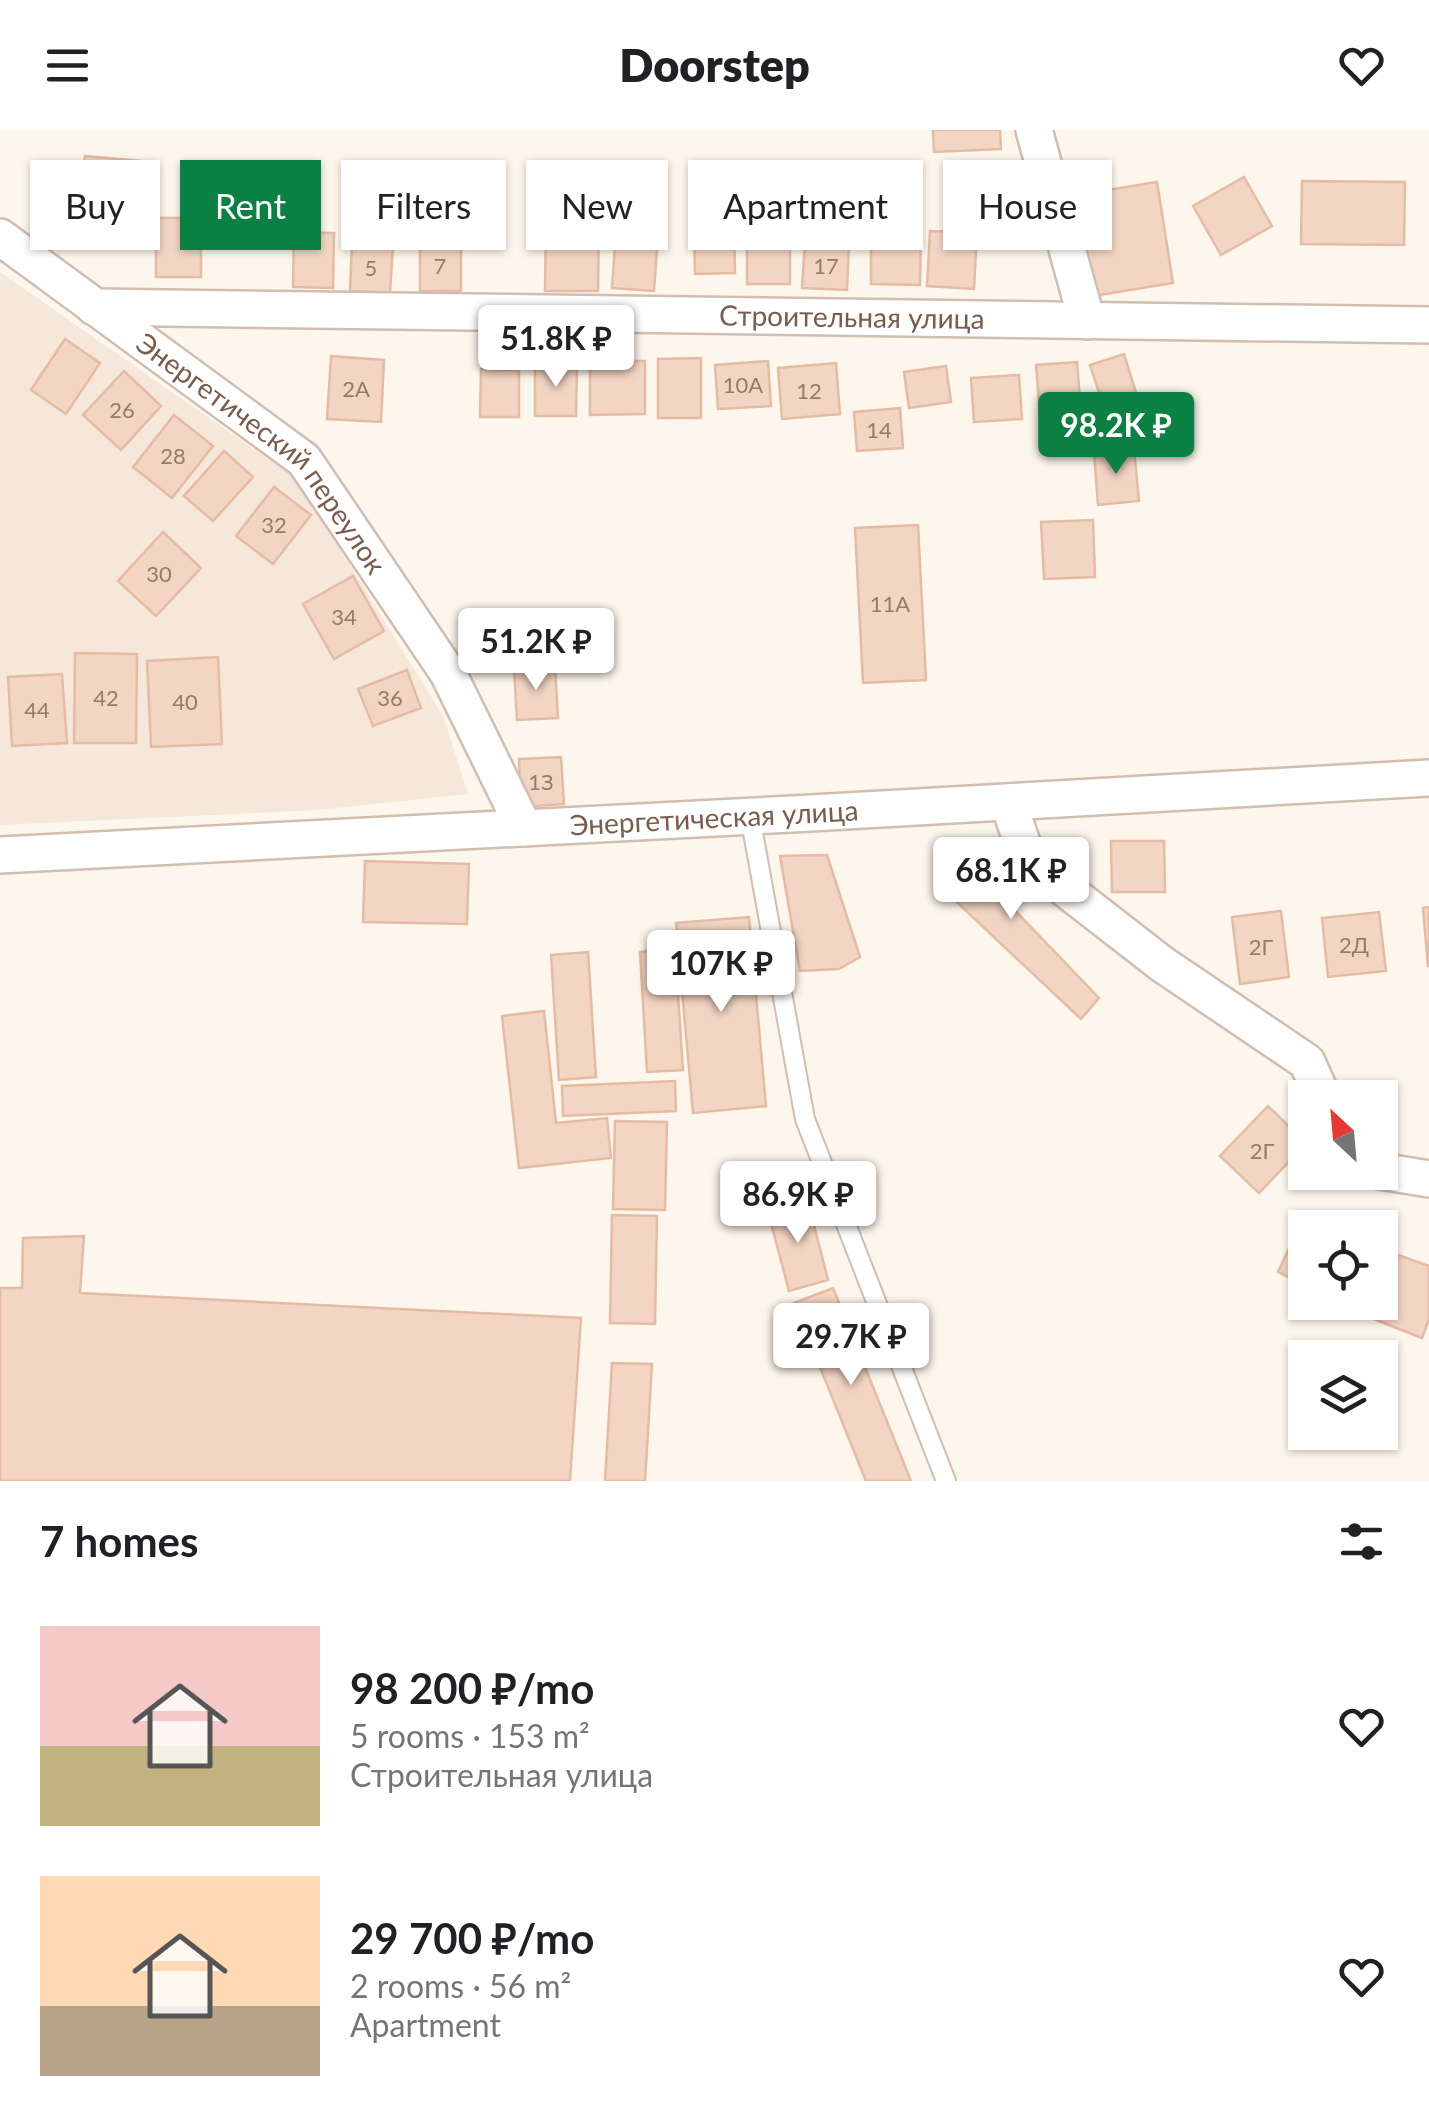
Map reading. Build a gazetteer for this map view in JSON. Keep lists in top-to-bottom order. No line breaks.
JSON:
{"streets":{"street":["Строительная улица","Энергетический переулок","Энергетическая улица"]},"crossings":[["Строительная улица","Энергетический переулок"],["Энергетический переулок","Энергетическая улица"]],"house_numbers":["7","17","5","10А","2А","12","26","14","28","32","30","11А","34","42","36","40","44","1З","2Д","2Г","2Г"],"north":"top left","page":{"header":"Doorstep","chip":["Buy","Rent","Filters","New","Apartment","House"],"price":["51.8K ₽","98.2K ₽","51.2K ₽","68.1K ₽","107K ₽","86.9K ₽","29.7K ₽"],"heading":"7 homes","list":[{"name":"98 200 ₽/mo","note":"5 rooms · 153 m² · Строительная улица"},{"name":"29 700 ₽/mo","note":"2 rooms · 56 m² · Apartment"}]}}
